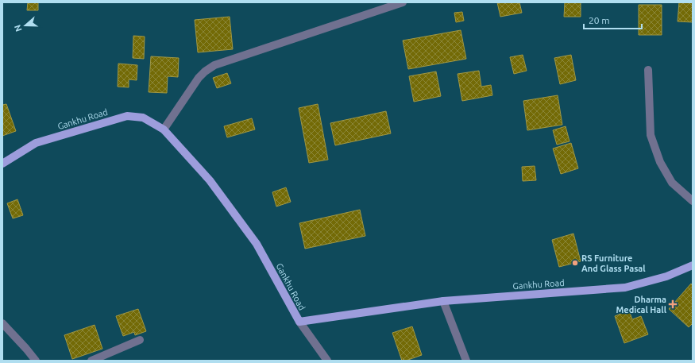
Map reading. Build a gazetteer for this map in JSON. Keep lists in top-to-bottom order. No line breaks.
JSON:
{"streets":{"main road":["Gankhu Road"]},"places":{"other":["RS Furniture And Glass Pasal"],"health":["Dharma Medical Hall"]},"scale_bar":"20 m","north":"left"}
